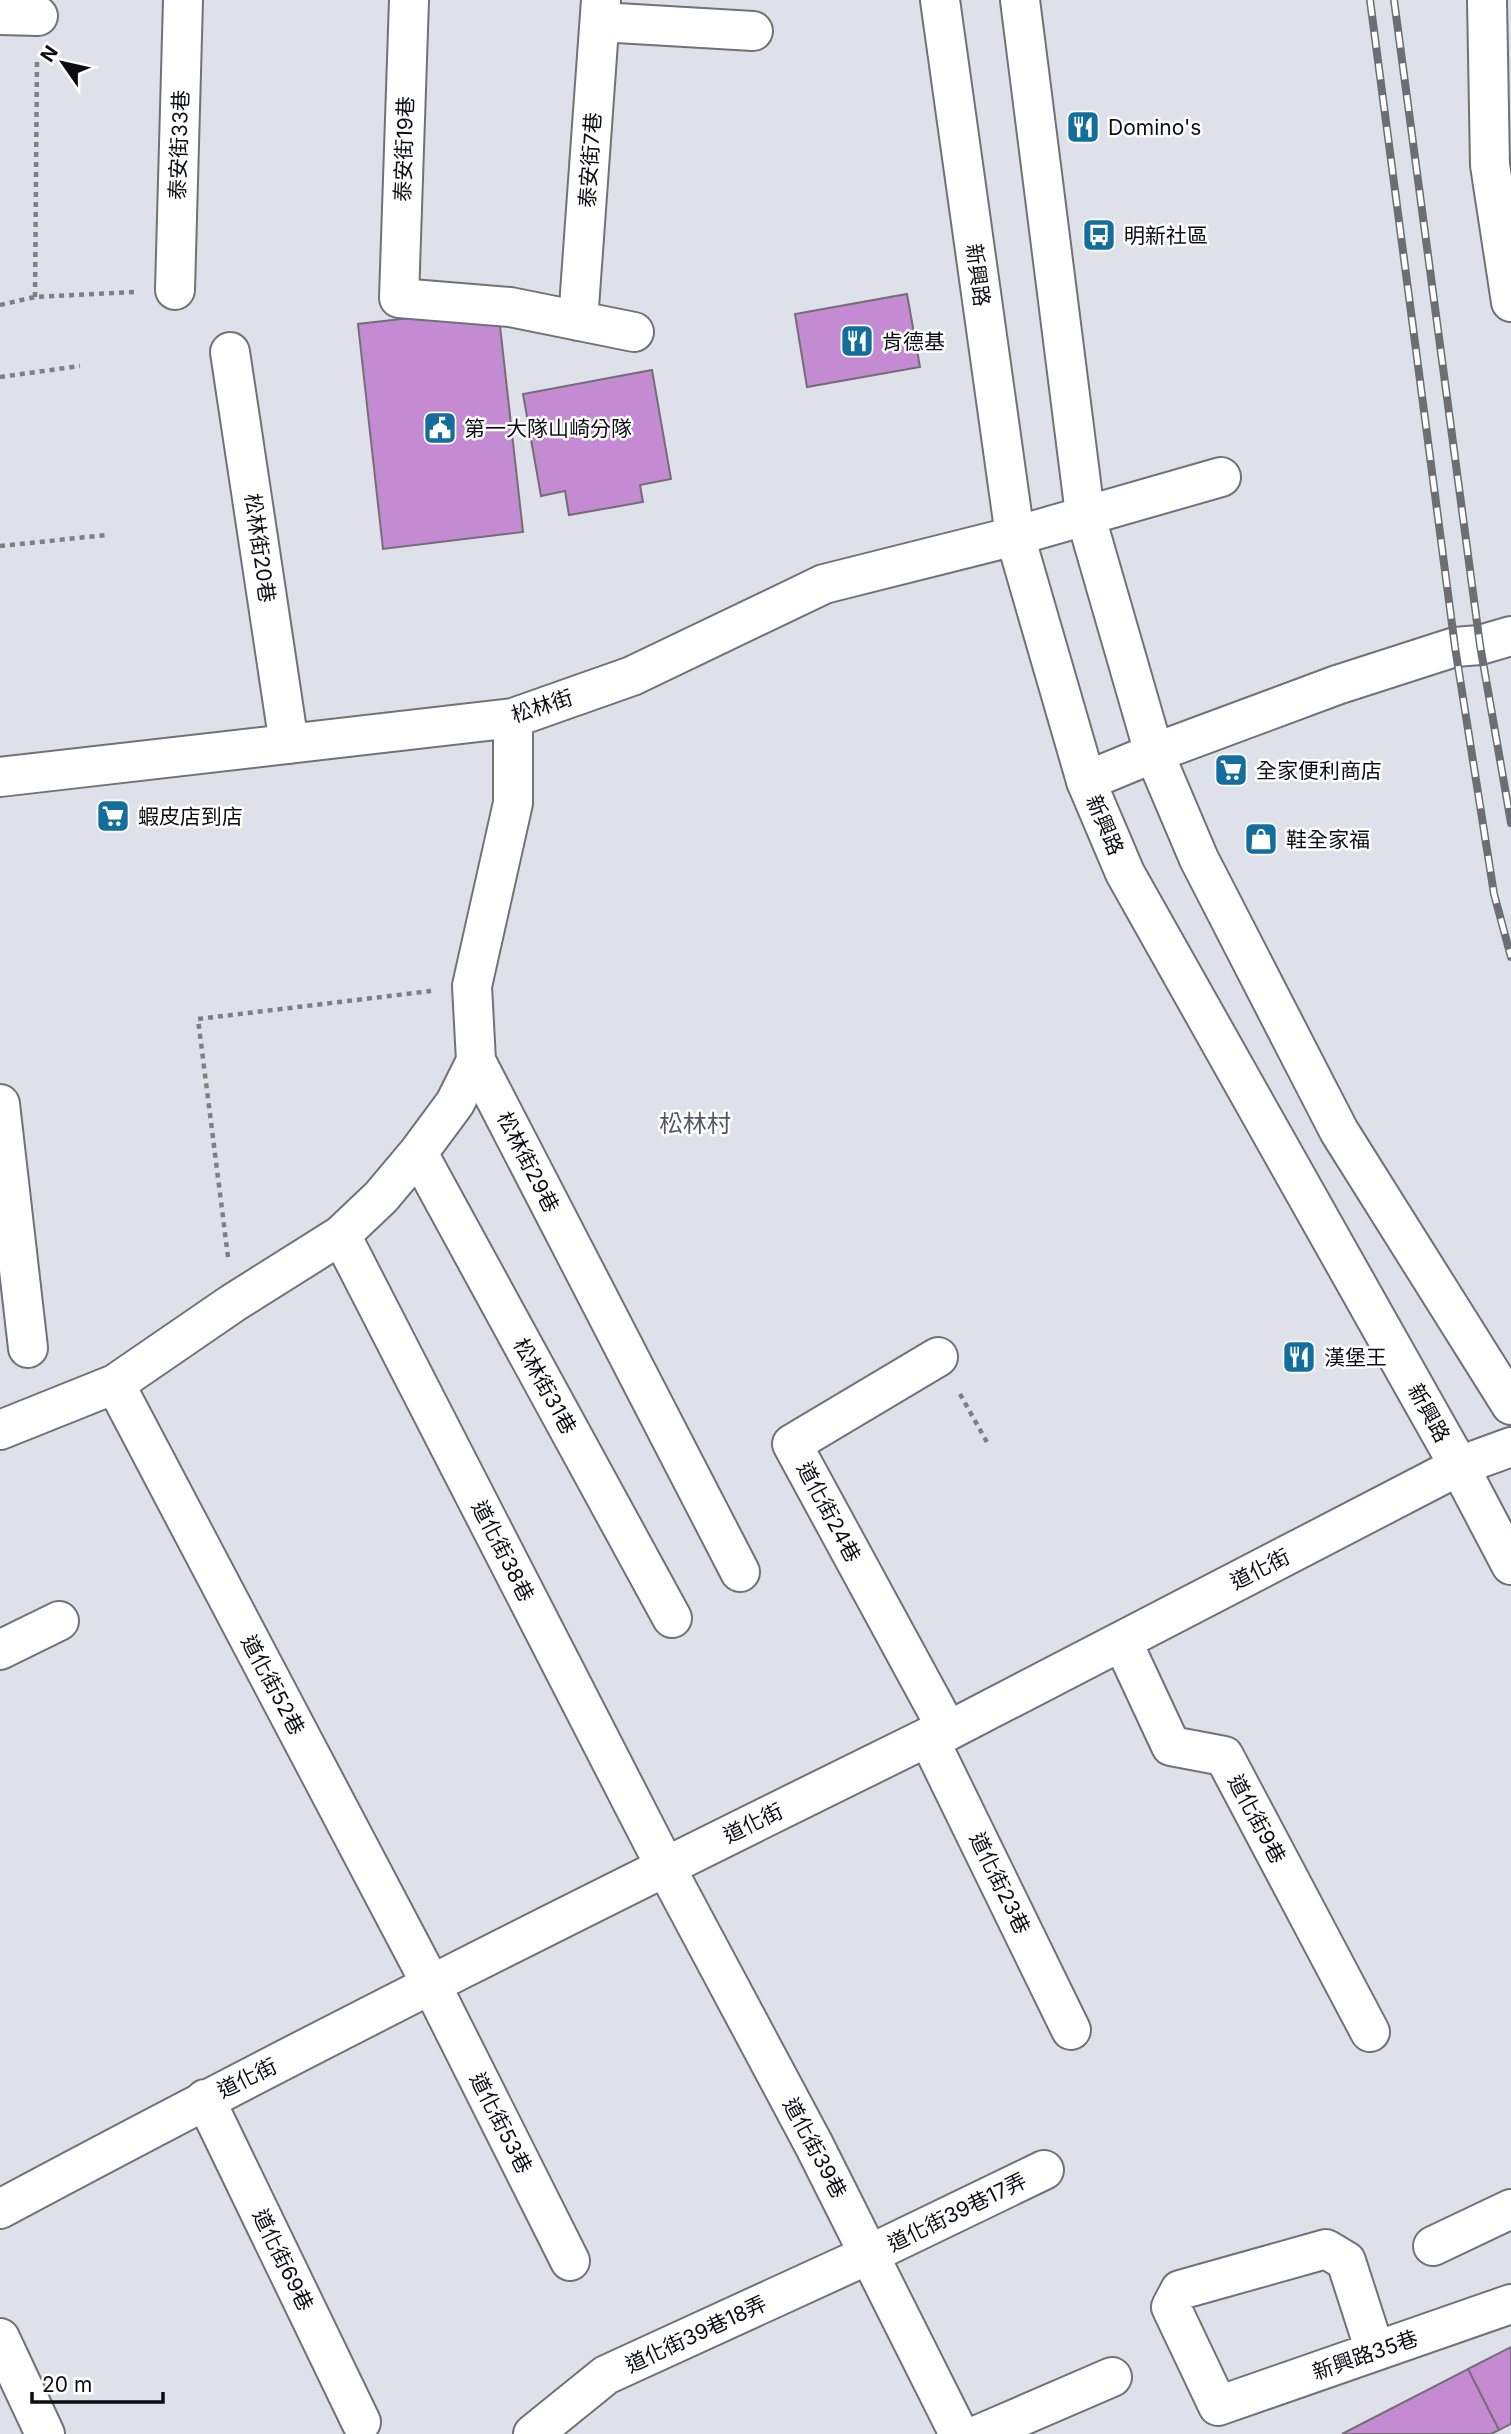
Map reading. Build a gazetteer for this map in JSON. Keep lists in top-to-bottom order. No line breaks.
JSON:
{"streets":{"street":["泰安街33巷","泰安街19巷","泰安街7巷","新興路","松林街20巷","松林街","松林街29巷","松林街31巷","道化街24巷","道化街38巷","道化街","道化街52巷","道化街9巷","道化街23巷","道化街53巷","道化街39巷","道化街39巷17弄","道化街69巷","道化街39巷18弄","新興路35巷"]},"crossings":[["泰安街19巷","泰安街7巷"],["新興路","松林街"],["新興路","道化街"],["松林街20巷","松林街"],["松林街","松林街29巷"],["道化街24巷","道化街"],["道化街24巷","道化街23巷"],["道化街38巷","道化街"],["道化街38巷","道化街39巷"],["道化街","道化街52巷"],["道化街","道化街9巷"],["道化街","道化街23巷"],["道化街","道化街53巷"],["道化街","道化街39巷"],["道化街","道化街69巷"],["道化街52巷","道化街53巷"],["道化街39巷","道化街39巷17弄"],["道化街39巷","道化街39巷18弄"],["道化街39巷17弄","道化街39巷18弄"]],"districts":["松林村"],"places":{"restaurant":["Domino's","肯德基","漢堡王"],"bus stop":["明新社區"],"public building":["第一大隊山崎分隊"],"supermarket":["全家便利商店","蝦皮店到店"],"shop":["鞋全家福"]},"scale_bar":"20 m","north":"top left"}
